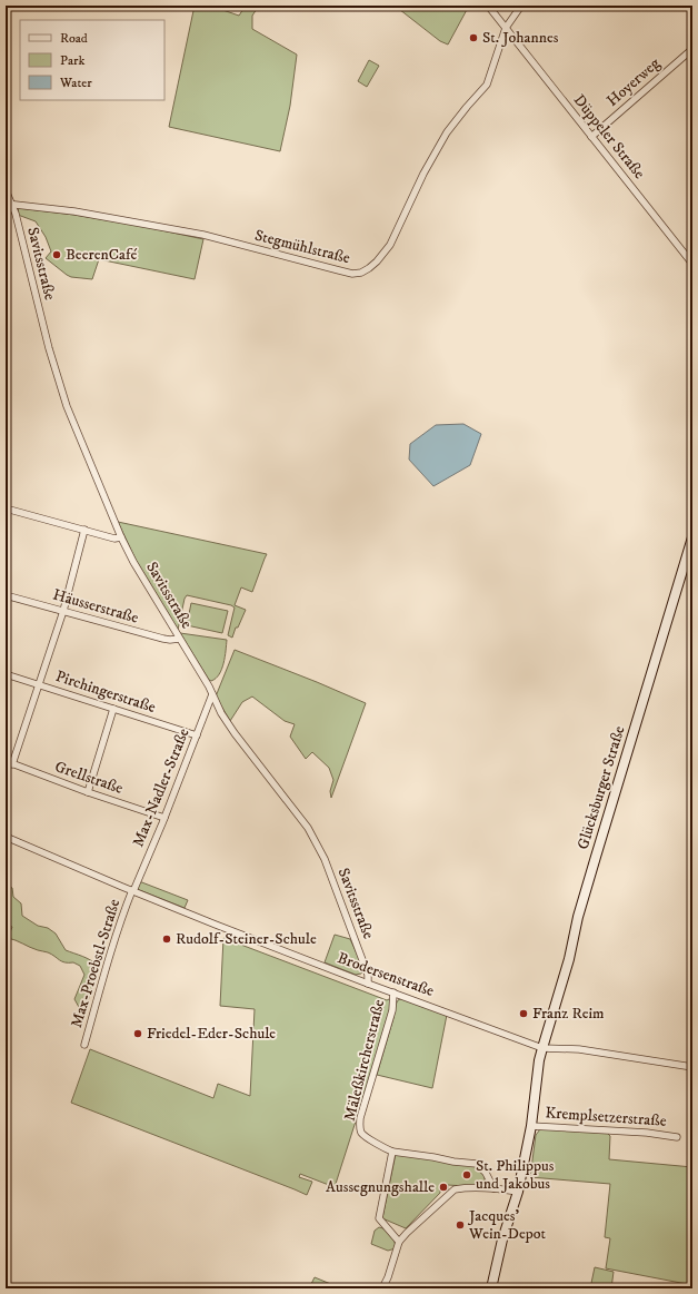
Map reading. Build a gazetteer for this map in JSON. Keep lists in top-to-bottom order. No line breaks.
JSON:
{"streets":{"street":["Hoyerweg","Düppeler Straße","Stegmühlstraße","Savitsstraße","Häusserstraße","Pirchingerstraße","Grellstraße","Max-Nadler-Straße","Glücksburger Straße","Max-Proebstl-Straße","Brodersenstraße","Mäleßkircherstraße","Kremplsetzerstraße"]},"crossings":[["Hoyerweg","Düppeler Straße"],["Düppeler Straße","Stegmühlstraße"],["Stegmühlstraße","Savitsstraße"],["Savitsstraße","Häusserstraße"],["Savitsstraße","Max-Nadler-Straße"],["Savitsstraße","Brodersenstraße"],["Pirchingerstraße","Max-Nadler-Straße"],["Grellstraße","Max-Nadler-Straße"],["Max-Nadler-Straße","Max-Proebstl-Straße"],["Max-Nadler-Straße","Brodersenstraße"],["Glücksburger Straße","Brodersenstraße"],["Glücksburger Straße","Kremplsetzerstraße"],["Max-Proebstl-Straße","Brodersenstraße"],["Brodersenstraße","Mäleßkircherstraße"]],"places":["St. Johannes","BeerenCafé","Rudolf-Steiner-Schule","Franz Reim","Friedel-Eder-Schule","St. Philippus und Jakobus","Aussegnungshalle","Jacques’ Wein-Depot"],"legend":["Road","Park","Water"]}
